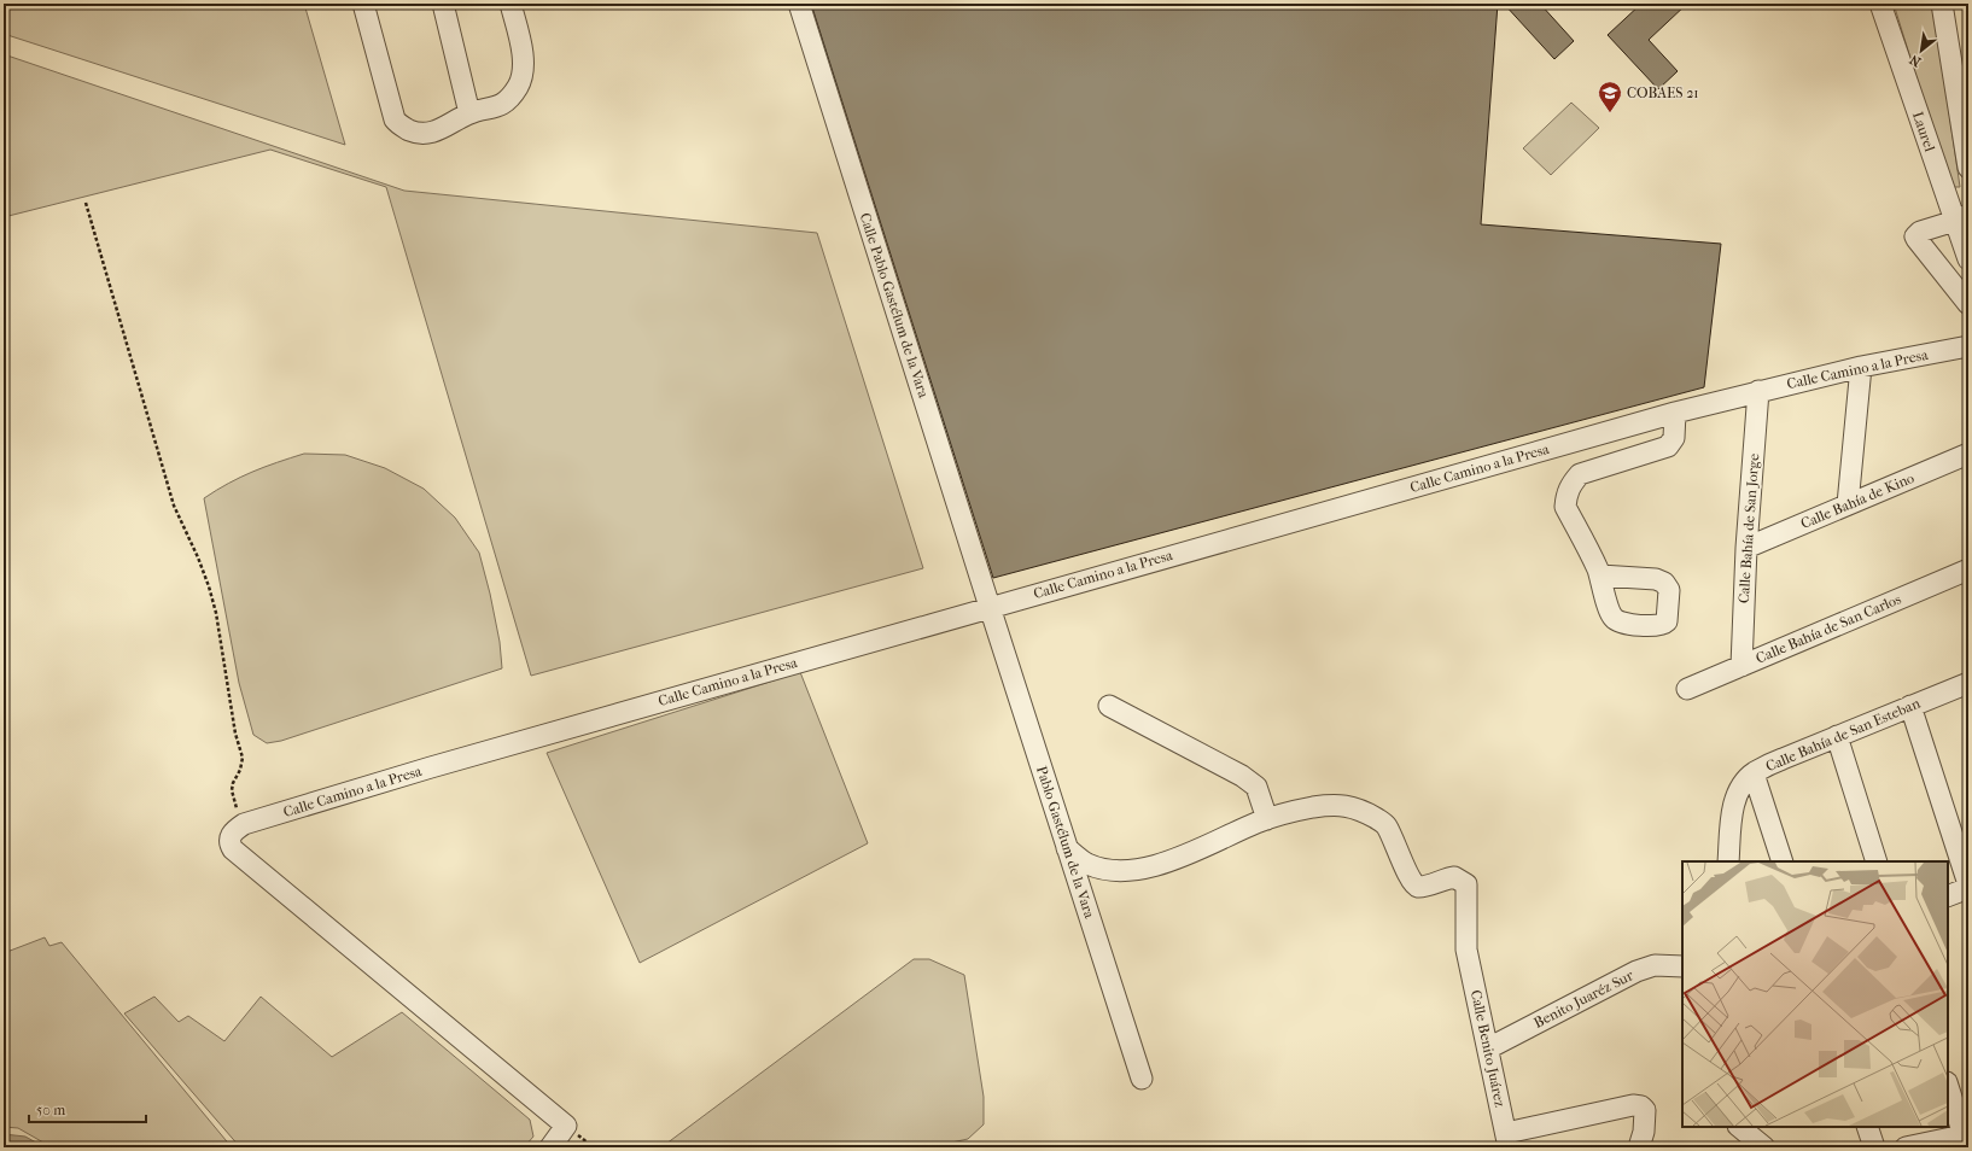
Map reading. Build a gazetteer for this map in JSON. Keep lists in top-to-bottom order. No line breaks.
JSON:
{"streets":{"street":["Laurel","Calle Pablo Gastélum de la Vara","Calle Camino a la Presa","Calle Bahía de Kino","Calle Bahía de San Jorge","Calle Bahía de San Carlos","Calle Bahía de San Esteban","Pablo Gastélum de la Vara","Benito Juaréz Sur","Calle Benito Juárez"]},"crossings":[["Calle Pablo Gastélum de la Vara","Calle Camino a la Presa"],["Calle Pablo Gastélum de la Vara","Pablo Gastélum de la Vara"],["Calle Camino a la Presa","Calle Bahía de San Jorge"],["Calle Camino a la Presa","Pablo Gastélum de la Vara"],["Calle Bahía de Kino","Calle Bahía de San Jorge"],["Calle Bahía de San Jorge","Calle Bahía de San Carlos"],["Benito Juaréz Sur","Calle Benito Juárez"]],"places":{"school or university":["COBAES 21"]},"scale_bar":"50 m","north":"bottom left"}
